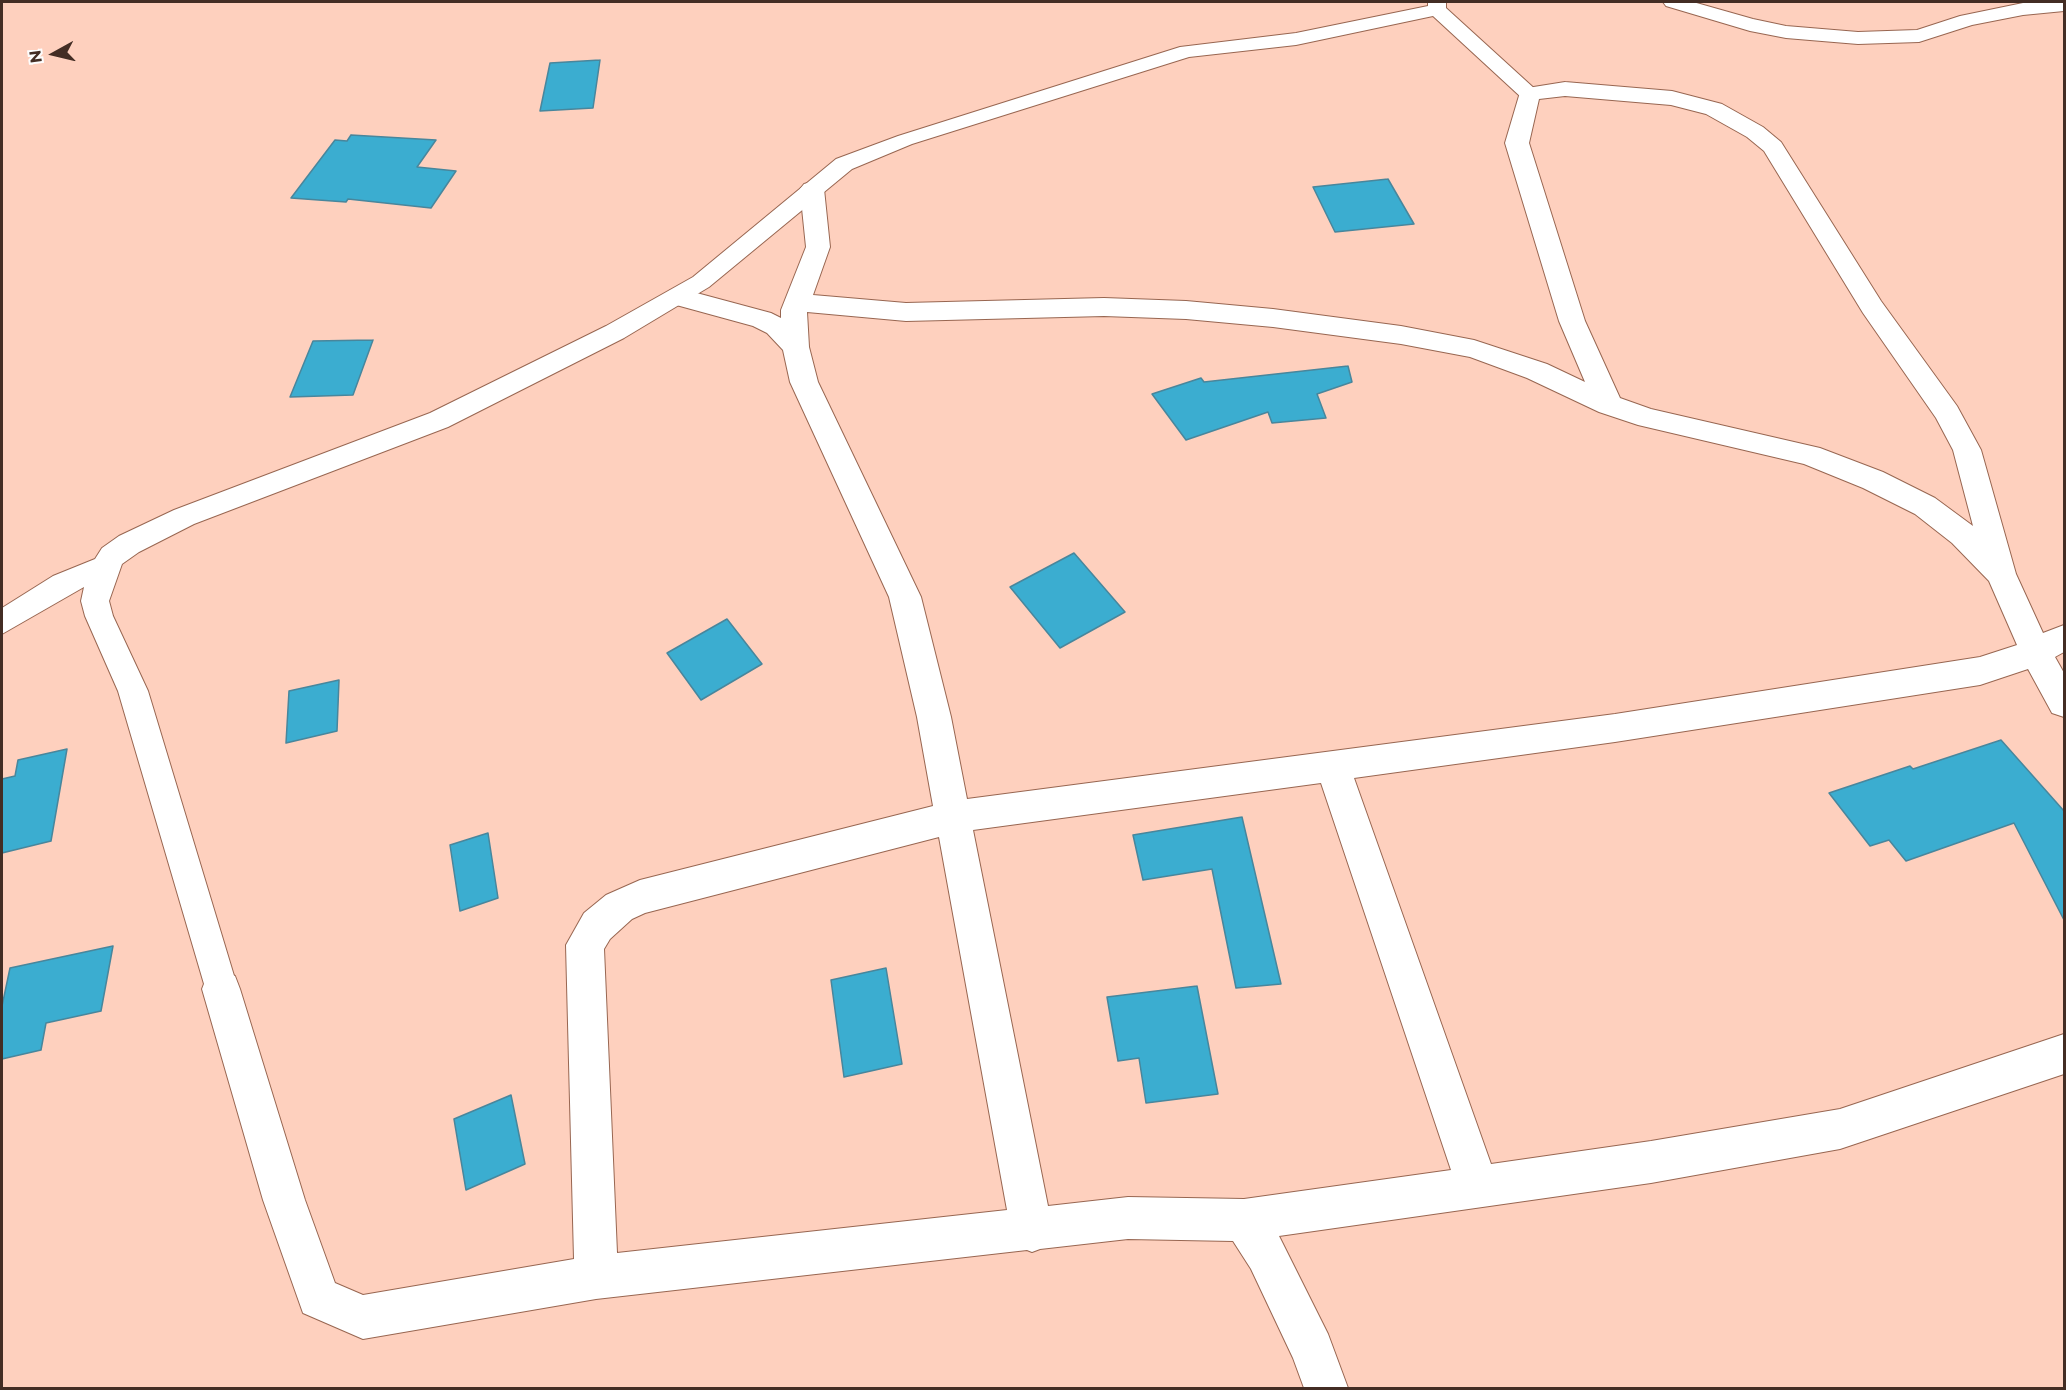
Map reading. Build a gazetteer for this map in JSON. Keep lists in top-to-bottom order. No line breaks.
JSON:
{"north":"left"}
